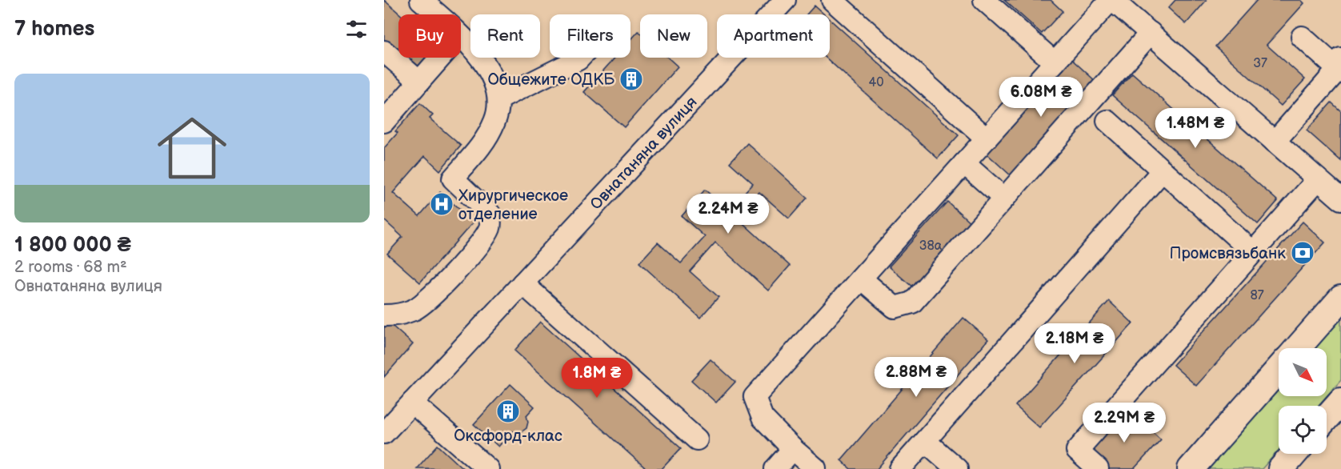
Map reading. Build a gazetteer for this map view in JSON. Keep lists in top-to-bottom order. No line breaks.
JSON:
{"streets":{"street":["Овнатаняна вулиця"]},"places":{"building":["Общежите ОДКБ","Оксфорд-клас"],"hospital":["Хирургическое отделение"],"bank":["Промсвязьбанк"]},"house_numbers":["37","40","38а","87"],"north":"bottom right","page":{"heading":"7 homes","chip":["Buy","Rent","Filters","New","Apartment"],"list":[{"name":"1 800 000 ₴","note":"2 rooms · 68 m² · Овнатаняна вулиця"}],"price":["6.08M ₴","1.48M ₴","2.24M ₴","2.18M ₴","2.88M ₴","1.8M ₴","2.29M ₴"]}}
